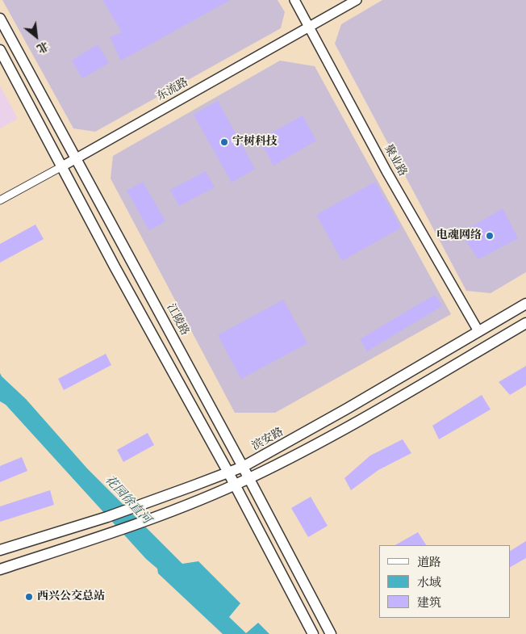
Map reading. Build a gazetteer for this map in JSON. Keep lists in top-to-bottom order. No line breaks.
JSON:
{"streets":{"main road":["江陵路","滨安路"],"street":["东流路","聚业路"]},"crossings":[["东流路","聚业路"],["东流路","江陵路"],["聚业路","滨安路"],["江陵路","滨安路"]],"water":["花园徐直河"],"places":["宇树科技","电魂网络","西兴公交总站"],"legend":["道路","水域","建筑"],"north":"bottom right"}
